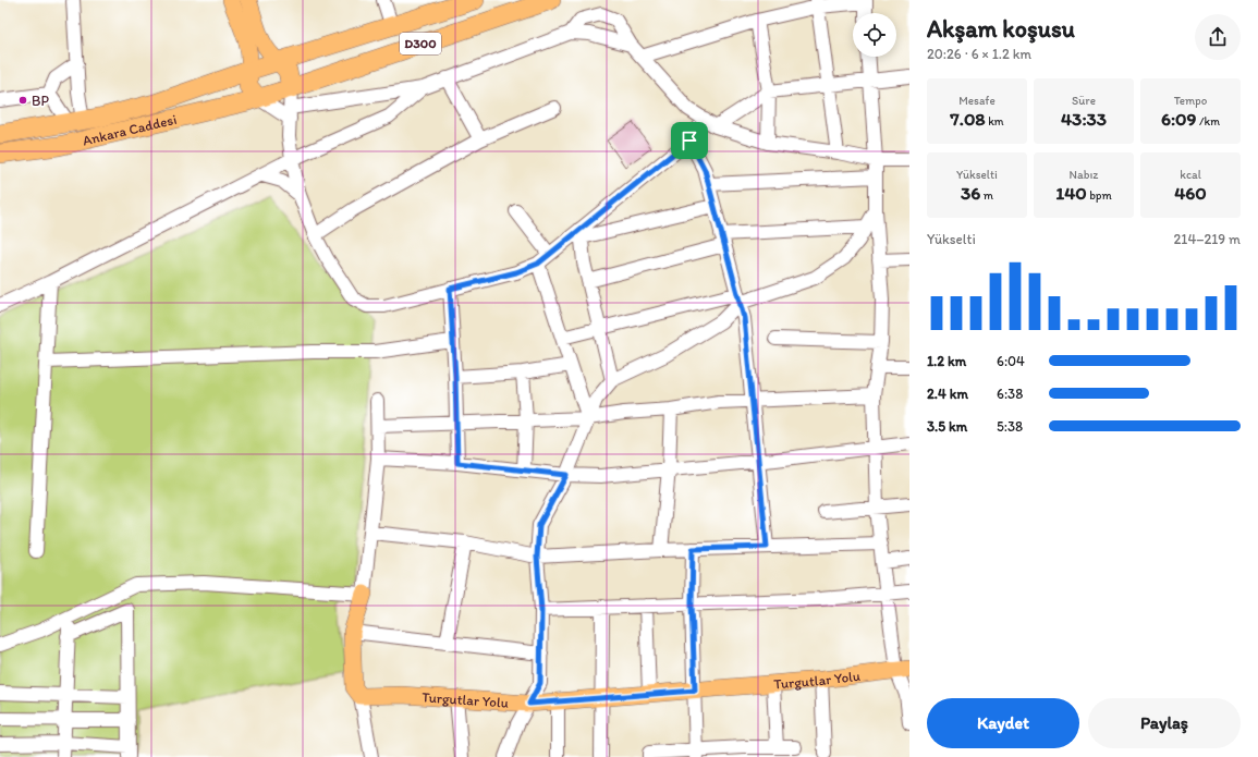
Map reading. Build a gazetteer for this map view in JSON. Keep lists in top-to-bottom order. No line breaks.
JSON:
{"streets":{"highway":["D300","Ankara Caddesi"],"main road":["Turgutlar Yolu"]},"places":["BP"],"page":{"heading":["Akşam koşusu","20:26 · 6 × 1.2 km"],"stats":[["Mesafe","7.08 km"],["Süre","43:33"],["Tempo","6:09 /km"],["Yükselti","36 m"],["Nabız","140 bpm"],["kcal","460"]],"chart":["Yükselti","214–219 m"],"list":[{"name":"1.2 km","note":"6:04"},{"name":"2.4 km","note":"6:38"},{"name":"3.5 km","note":"5:38"}],"buttons":["Kaydet","Paylaş"]}}
